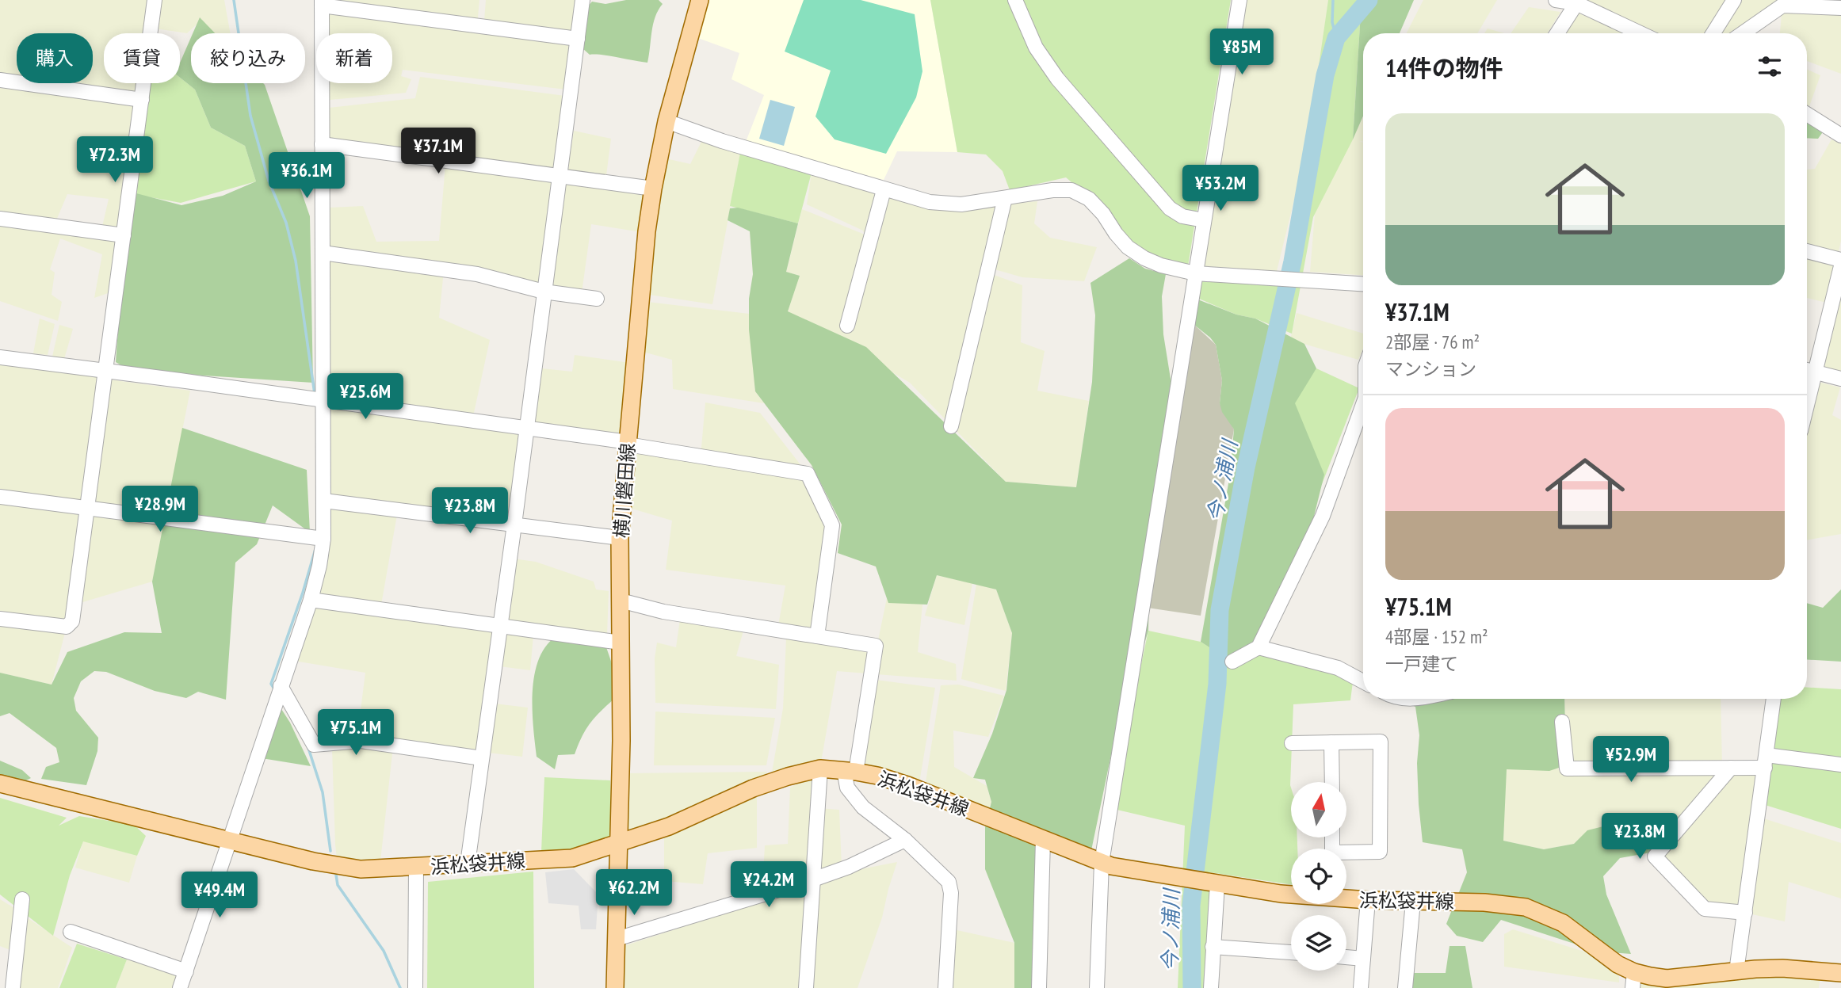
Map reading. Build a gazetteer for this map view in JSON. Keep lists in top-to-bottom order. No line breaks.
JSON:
{"streets":{"main road":["横川磐田線","浜松袋井線"]},"crossings":[["横川磐田線","浜松袋井線"]],"water":["今ノ浦川"],"north":"top","page":{"price":["¥85M","¥37.1M","¥72.3M","¥36.1M","¥53.2M","¥25.6M","¥28.9M","¥23.8M","¥75.1M","¥52.9M","¥23.8M","¥24.2M","¥62.2M","¥49.4M"],"chip":["購入","賃貸","絞り込み","新着"],"heading":"14件の物件","list":[{"name":"¥37.1M","note":"2部屋 · 76 m² · マンション"},{"name":"¥75.1M","note":"4部屋 · 152 m² · 一戸建て"}]}}
